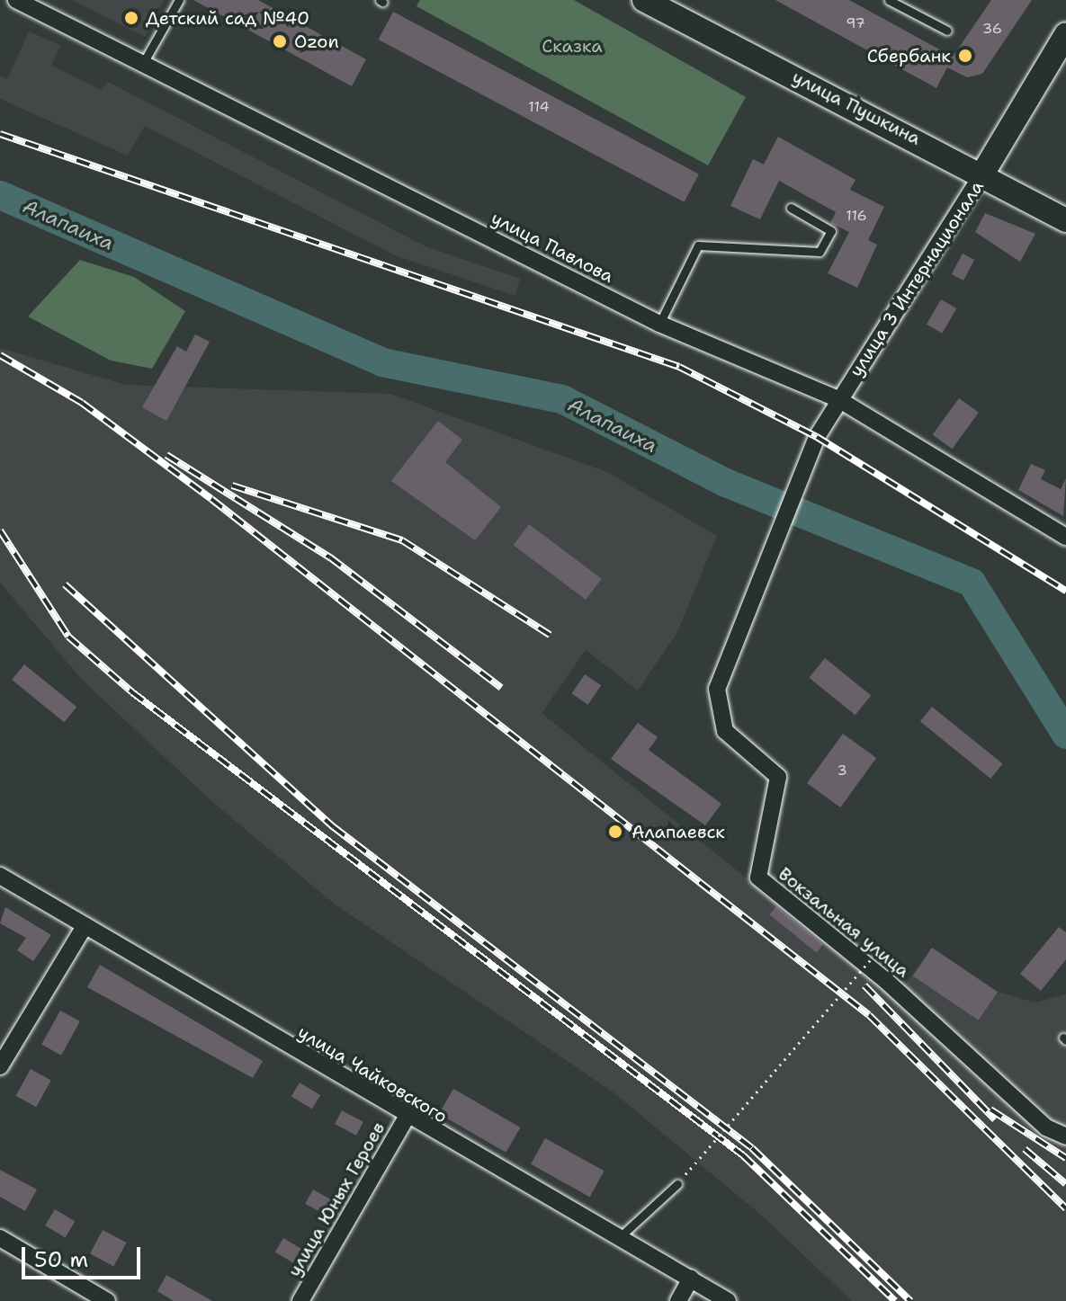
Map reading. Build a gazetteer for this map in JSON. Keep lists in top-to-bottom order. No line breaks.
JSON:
{"streets":{"street":["улица Пушкина","улица Павлова","улица 3 Интернационала","Вокзальная улица","улица Чайковского","улица Юных Героев"]},"crossings":[["улица Пушкина","улица 3 Интернационала"],["улица Павлова","улица 3 Интернационала"],["улица 3 Интернационала","Вокзальная улица"],["улица Чайковского","улица Юных Героев"]],"water":["Алапаиха"],"parks":["Сказка"],"places":["Детский сад №40","Ozon","Сбербанк","Алапаевск"],"house_numbers":["97","36","114","116","3"],"scale_bar":"50 m"}
